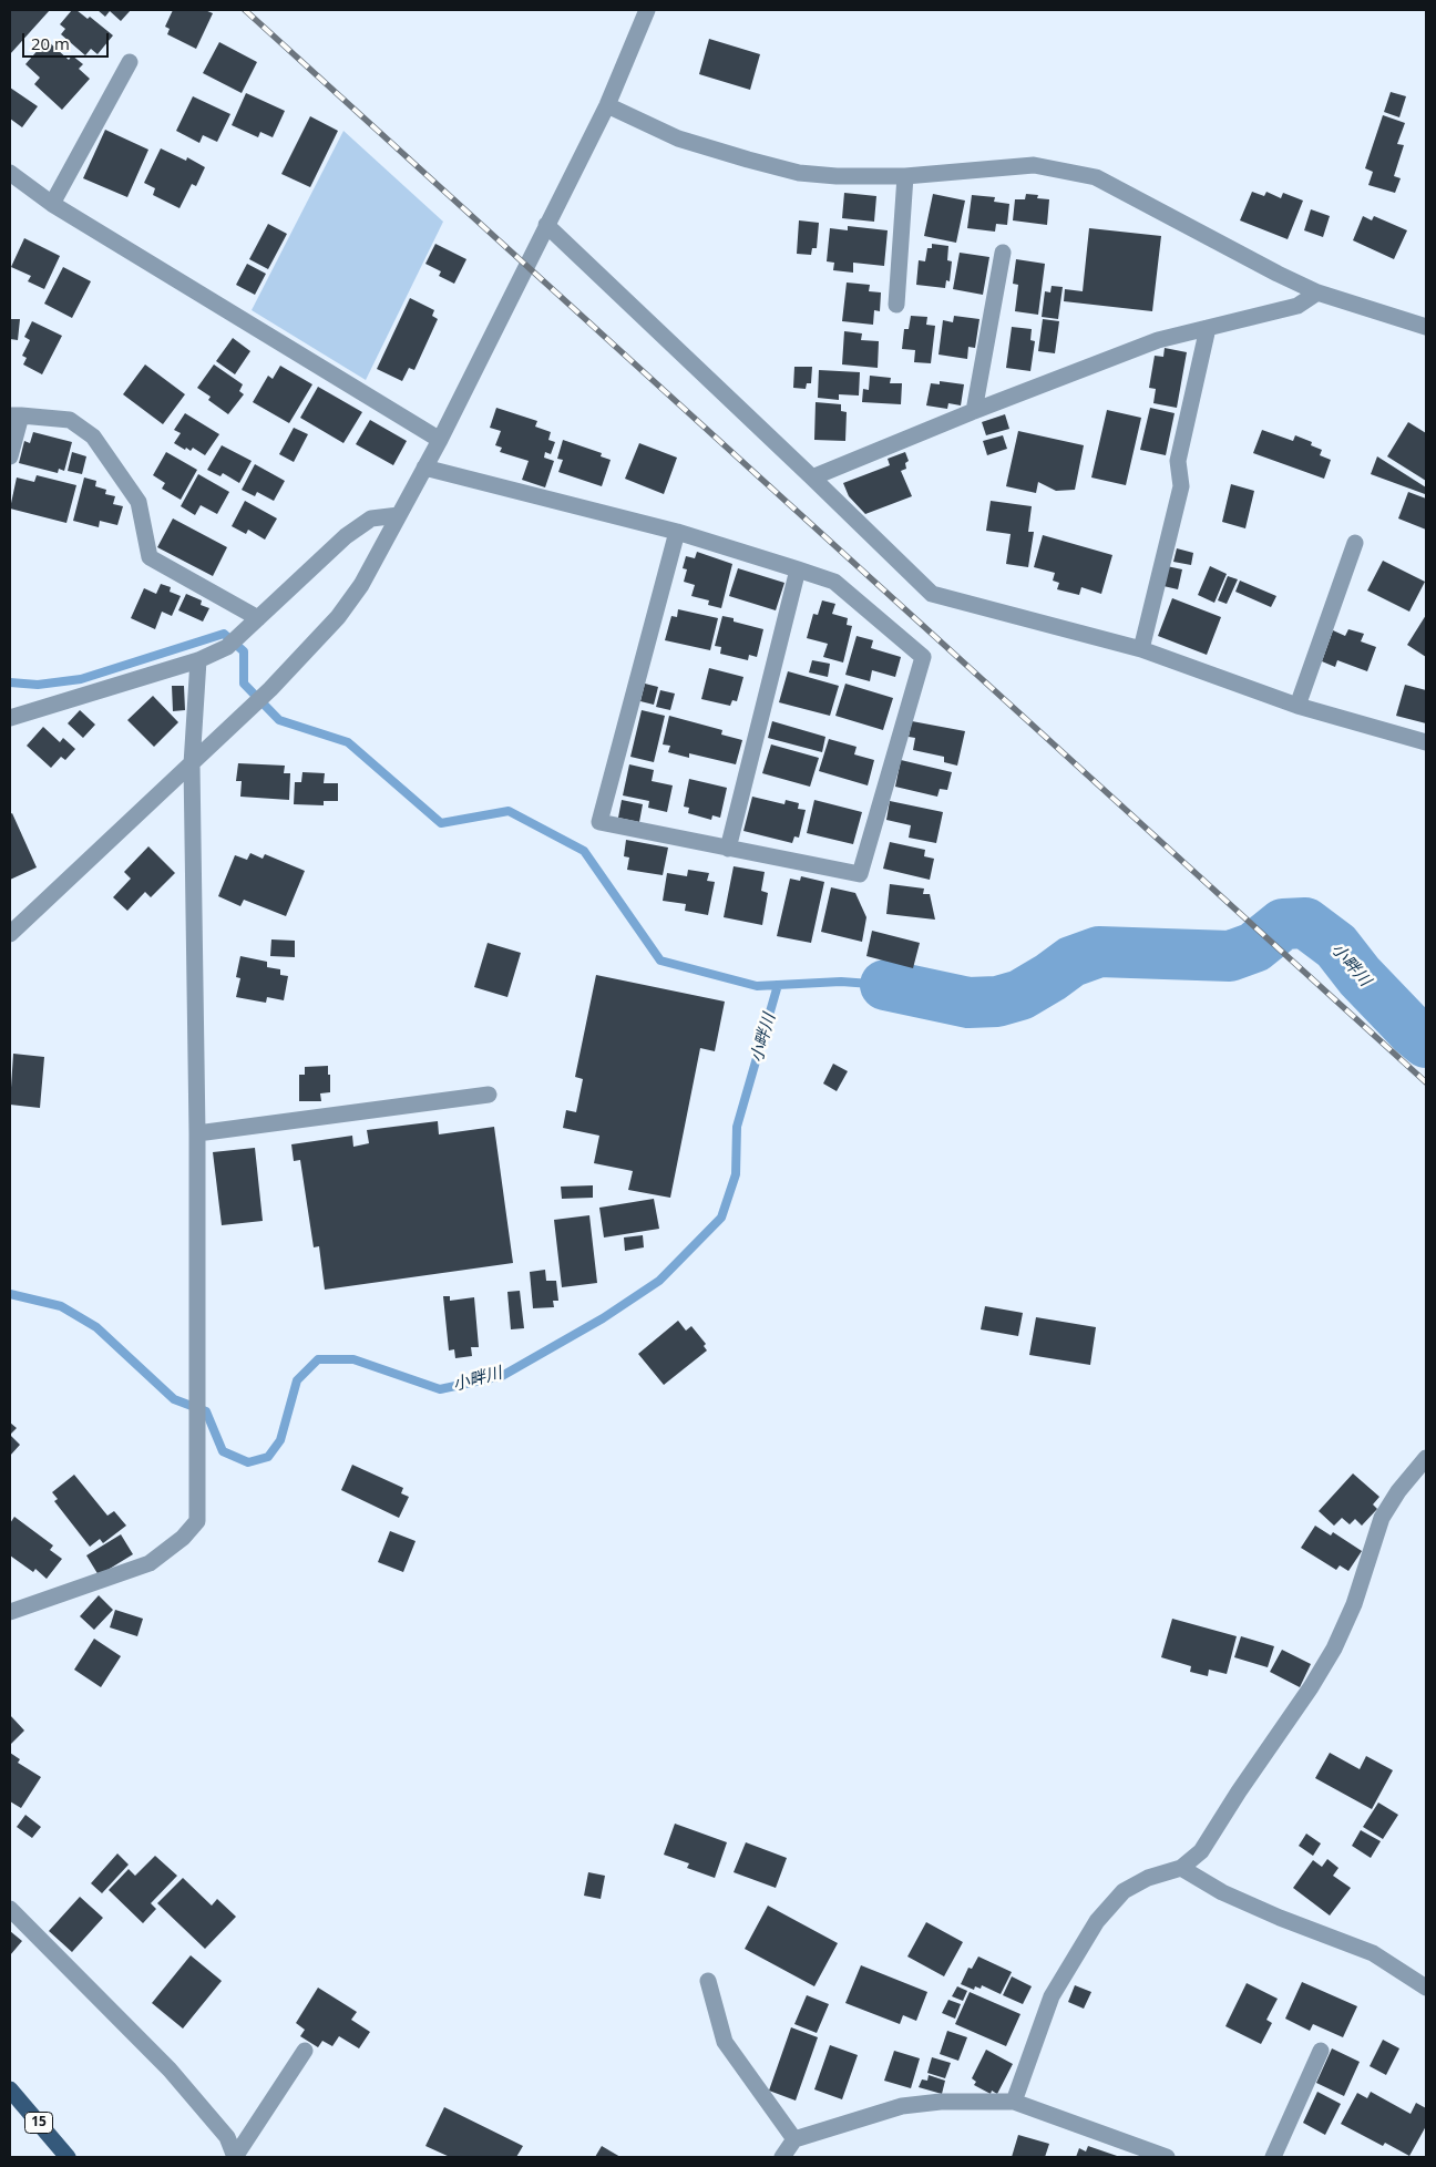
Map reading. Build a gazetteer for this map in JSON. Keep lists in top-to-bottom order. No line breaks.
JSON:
{"streets":{"main road":["15"]},"water":["小畔川"],"scale_bar":"20 m"}
